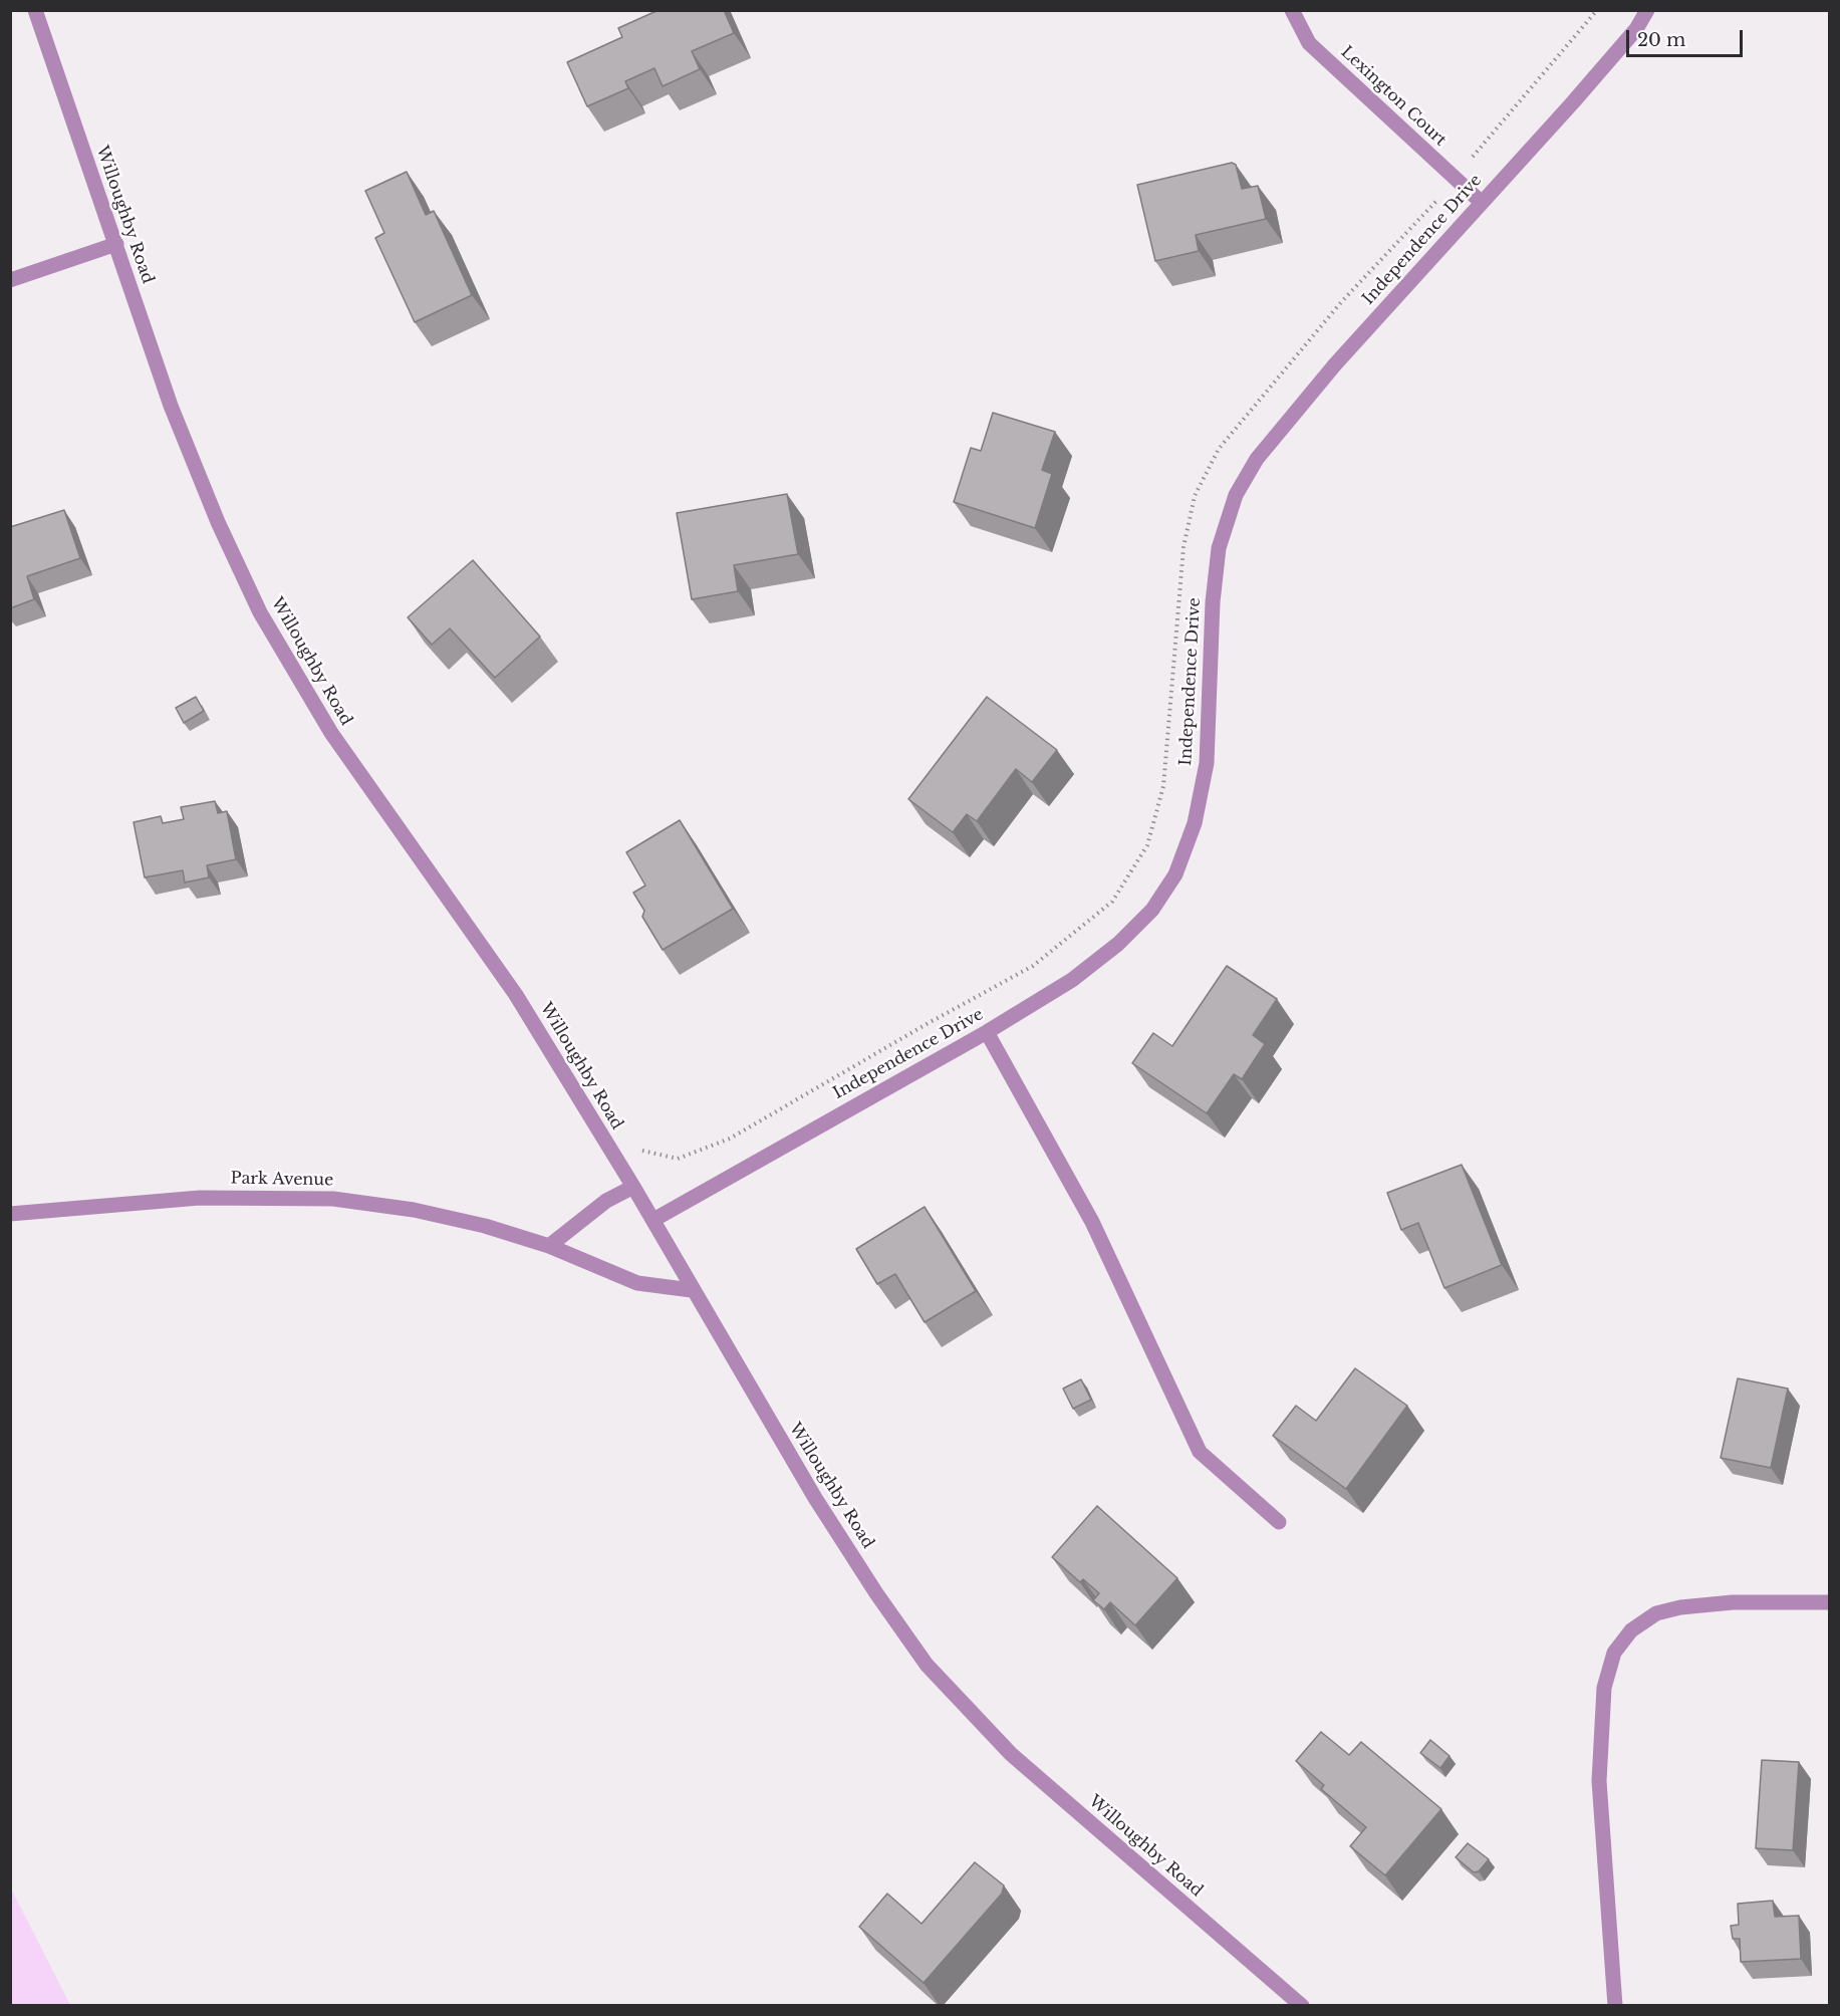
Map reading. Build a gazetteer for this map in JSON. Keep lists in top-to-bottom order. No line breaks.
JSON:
{"streets":{"street":["Lexington Court","Willoughby Road","Independence Drive","Park Avenue"]},"crossings":[["Lexington Court","Independence Drive"],["Willoughby Road","Independence Drive"],["Willoughby Road","Park Avenue"]],"scale_bar":"20 m"}
